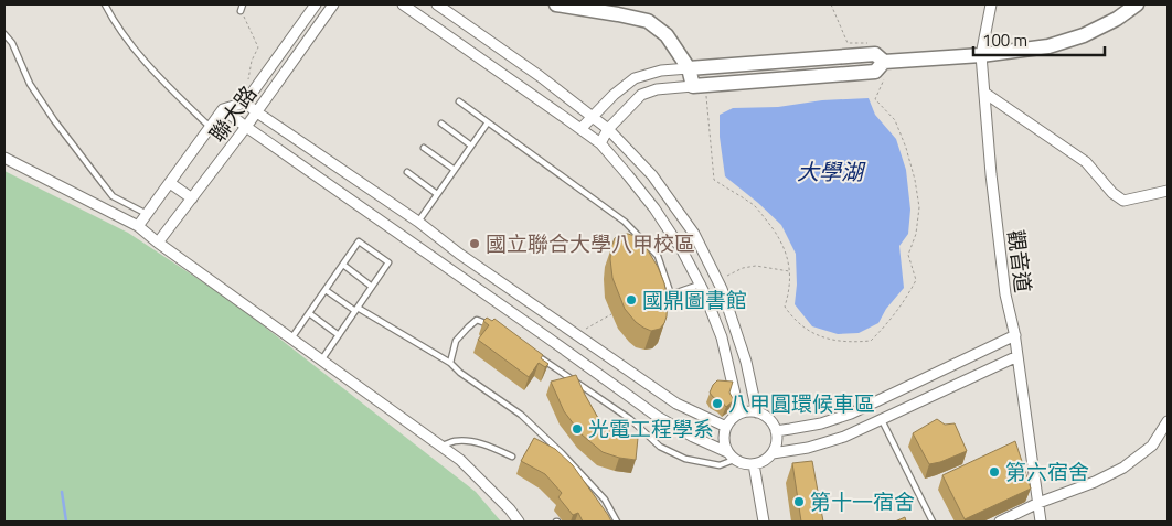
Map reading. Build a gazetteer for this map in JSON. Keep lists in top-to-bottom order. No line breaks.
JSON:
{"streets":{"street":["聯大路","觀音道"]},"water":["大學湖"],"places":["國立聯合大學八甲校區","國鼎圖書館","八甲圓環候車區","光電工程學系","第六宿舍","第十一宿舍"],"scale_bar":"100 m"}
